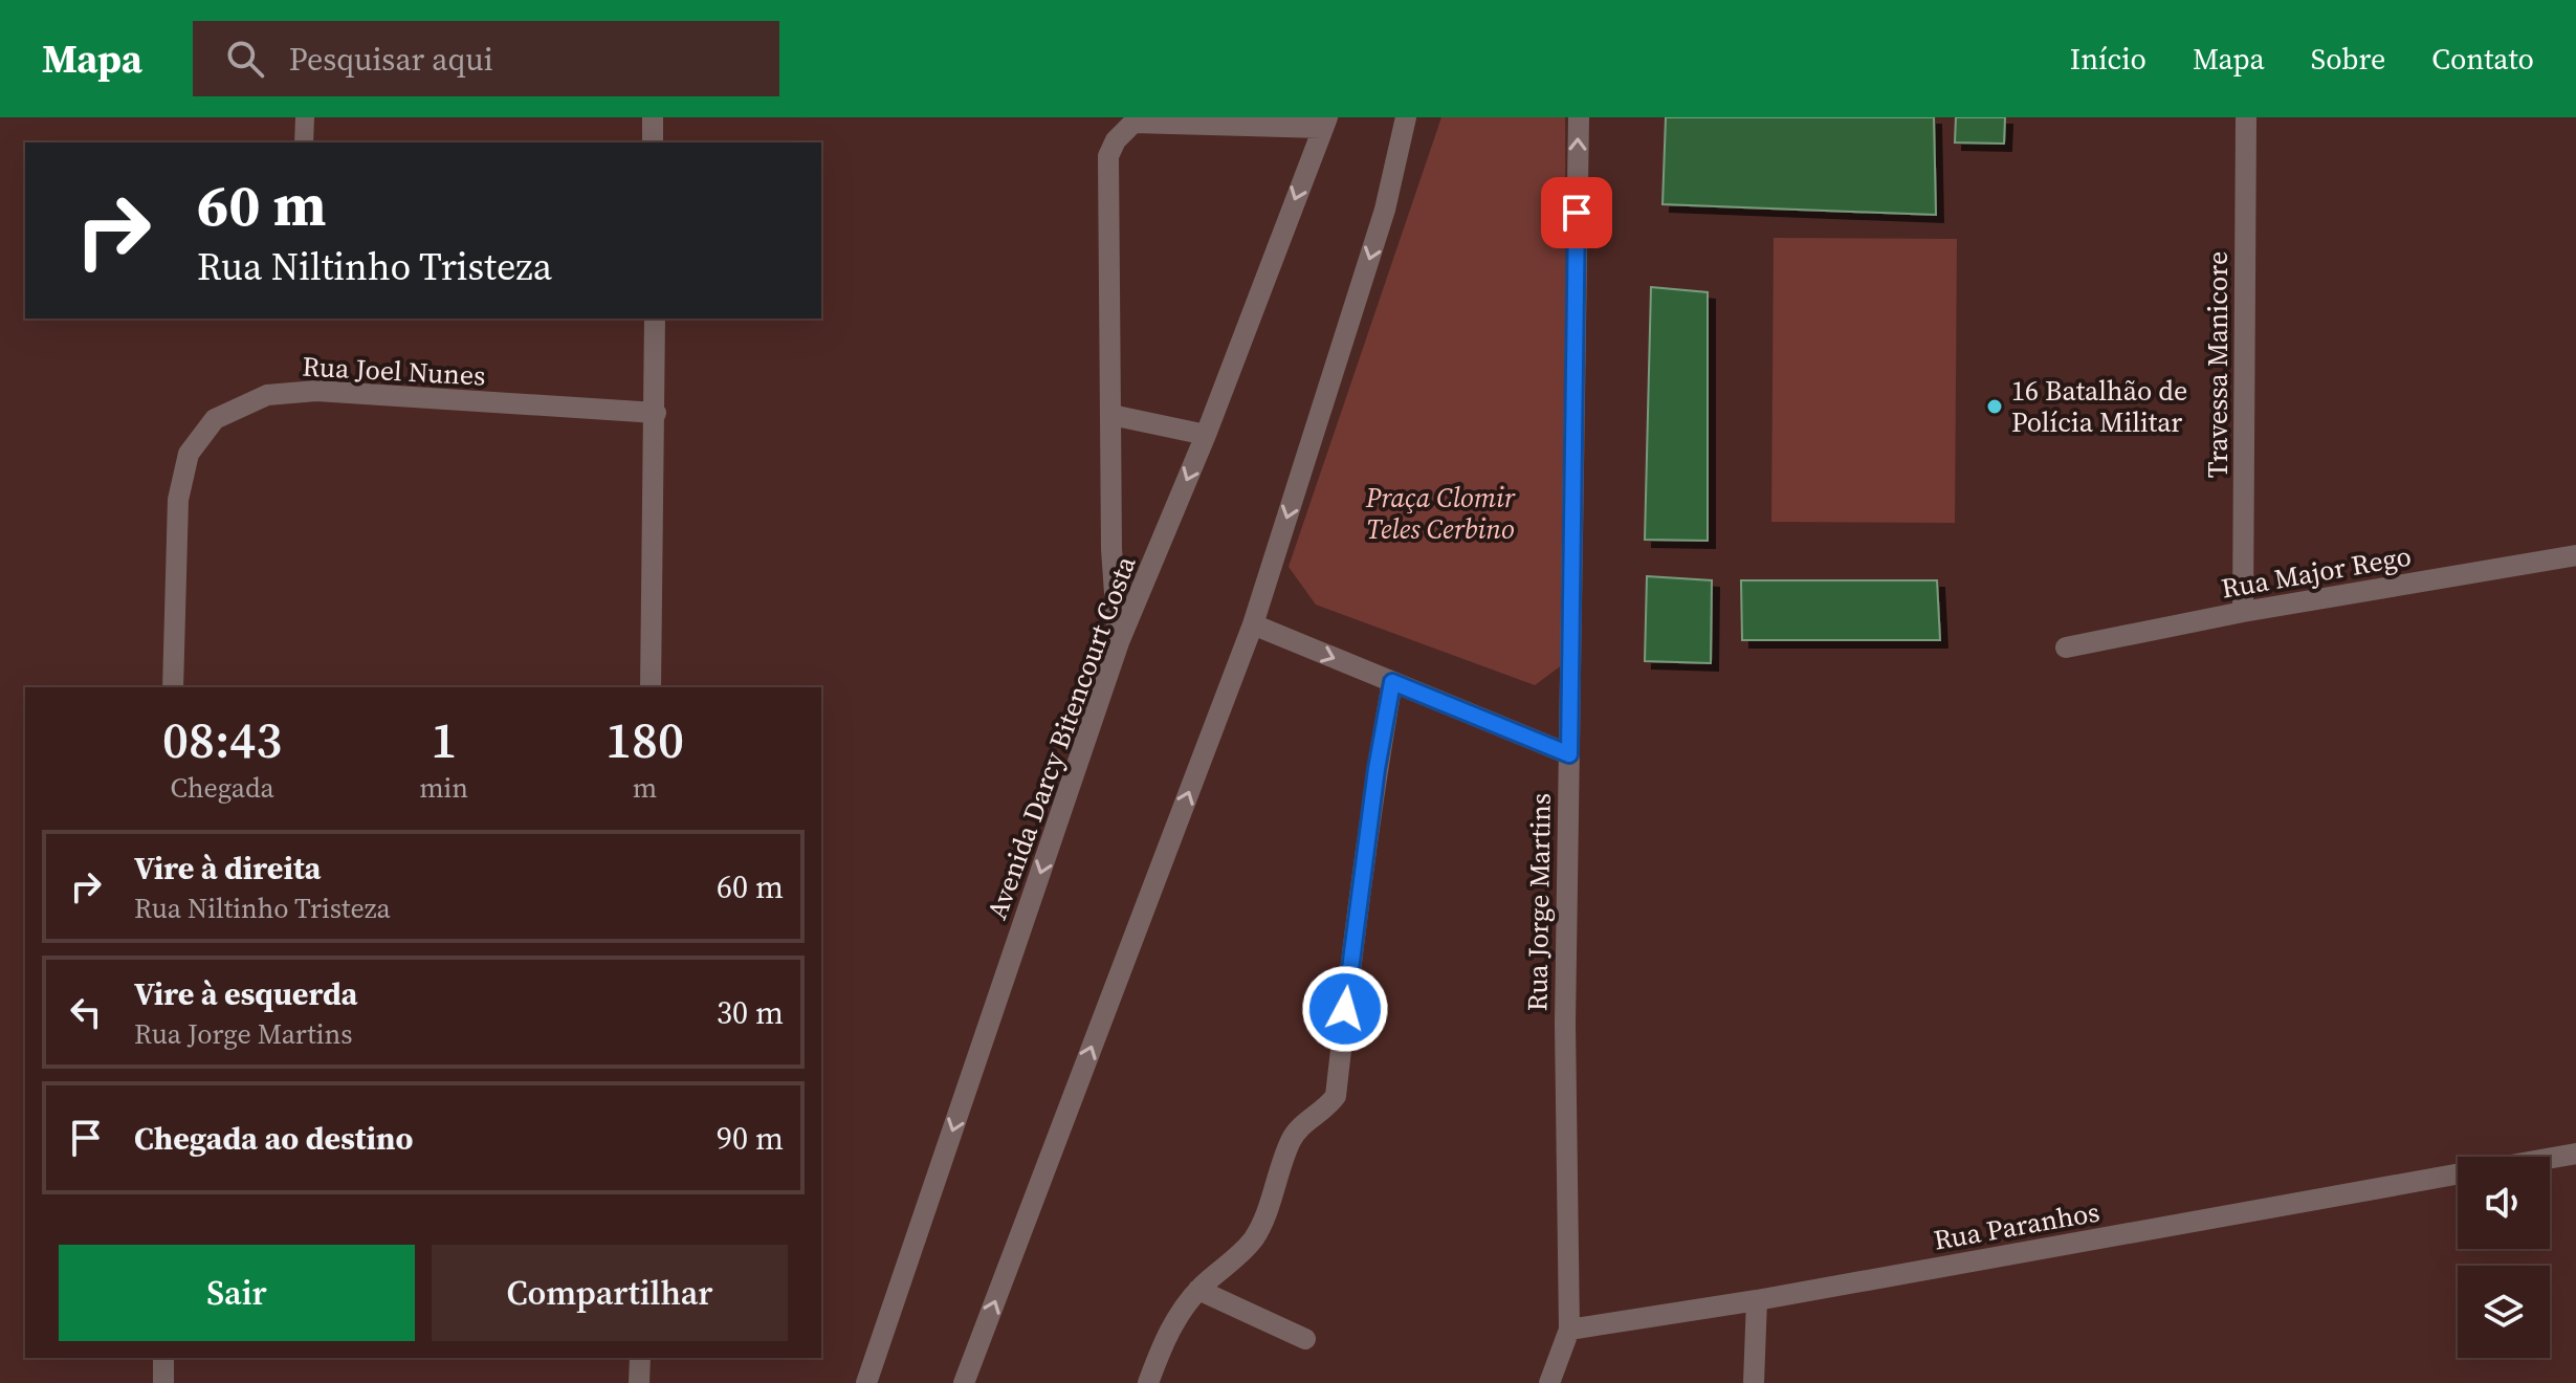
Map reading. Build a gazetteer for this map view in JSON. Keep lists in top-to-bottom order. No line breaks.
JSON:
{"streets":{"street":["Travessa Manicore","Rua Joel Nunes","Rua Major Rego","Avenida Darcy Bitencourt Costa","Rua Jorge Martins","Rua Paranhos"]},"crossings":[["Travessa Manicore","Rua Major Rego"],["Rua Jorge Martins","Rua Paranhos"]],"one_way":["Rua Jorge Martins"],"parks":["Praça Clomir Teles Cerbino"],"places":["16 Batalhão de Polícia Militar"],"page":{"header":"Mapa","search":"Pesquisar aqui","nav":["Início","Mapa","Sobre","Contato"],"turn":["60 m","Rua Niltinho Tristeza"],"eta":["08:43","Chegada","1","min","180","m"],"list":[{"name":"Vire à direita","note":"Rua Niltinho Tristeza","value":"60 m"},{"name":"Vire à esquerda","note":"Rua Jorge Martins","value":"30 m"},{"name":"Chegada ao destino","value":"90 m"}],"buttons":["Sair","Compartilhar"]}}
